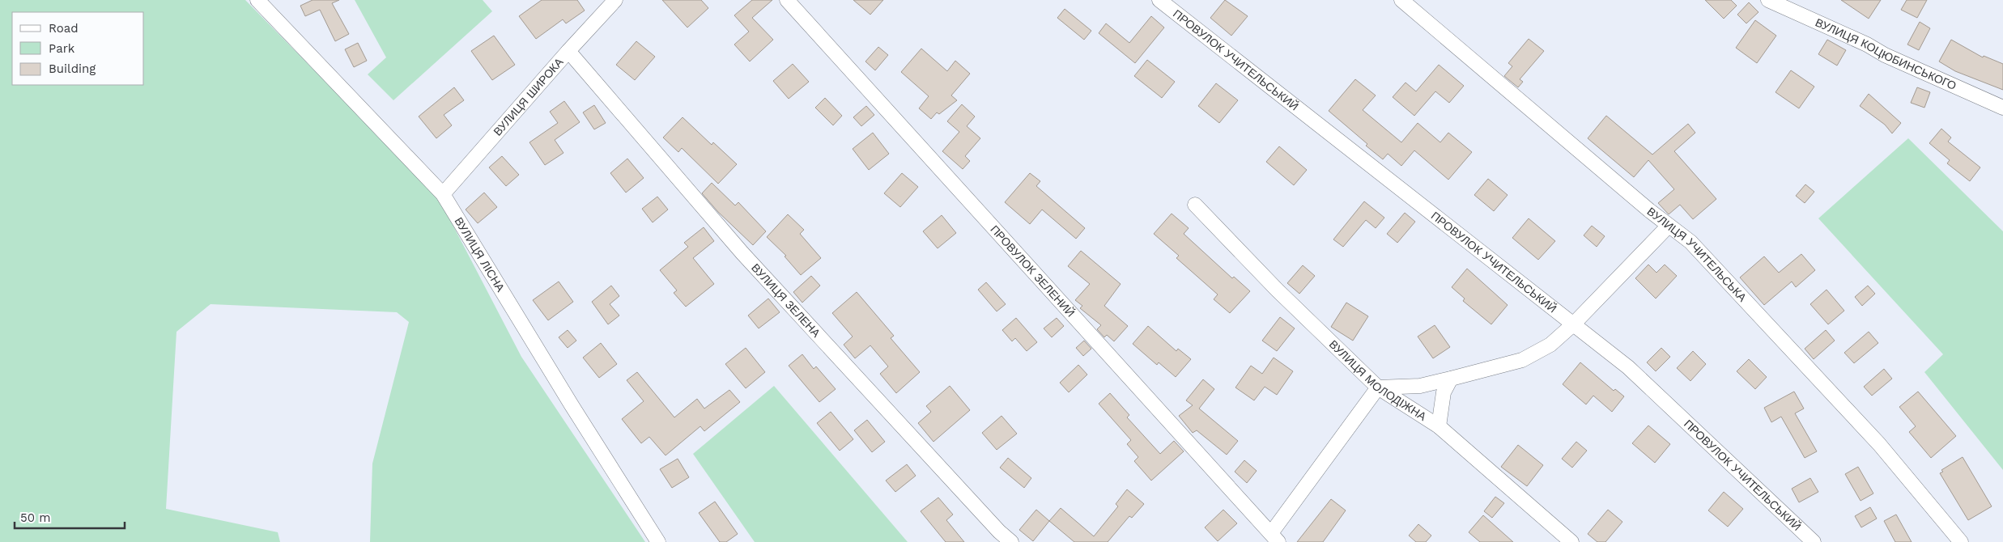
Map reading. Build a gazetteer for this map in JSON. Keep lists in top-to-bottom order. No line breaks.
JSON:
{"streets":{"street":["ВУЛИЦЯ КОЦЮБИНСЬКОГО","ПРОВУЛОК УЧИТЕЛЬСЬКИЙ","ВУЛИЦЯ ШИРОКА","ВУЛИЦЯ ЛІСНА","ВУЛИЦЯ УЧИТЕЛЬСЬКА","ПРОВУЛОК ЗЕЛЕНИЙ","ВУЛИЦЯ ЗЕЛЕНА","ВУЛИЦЯ МОЛОДІЖНА"]},"crossings":[["ВУЛИЦЯ ШИРОКА","ВУЛИЦЯ ЛІСНА"],["ВУЛИЦЯ ШИРОКА","ВУЛИЦЯ ЗЕЛЕНА"]],"legend":["Road","Park","Building"],"scale_bar":"50 m"}
